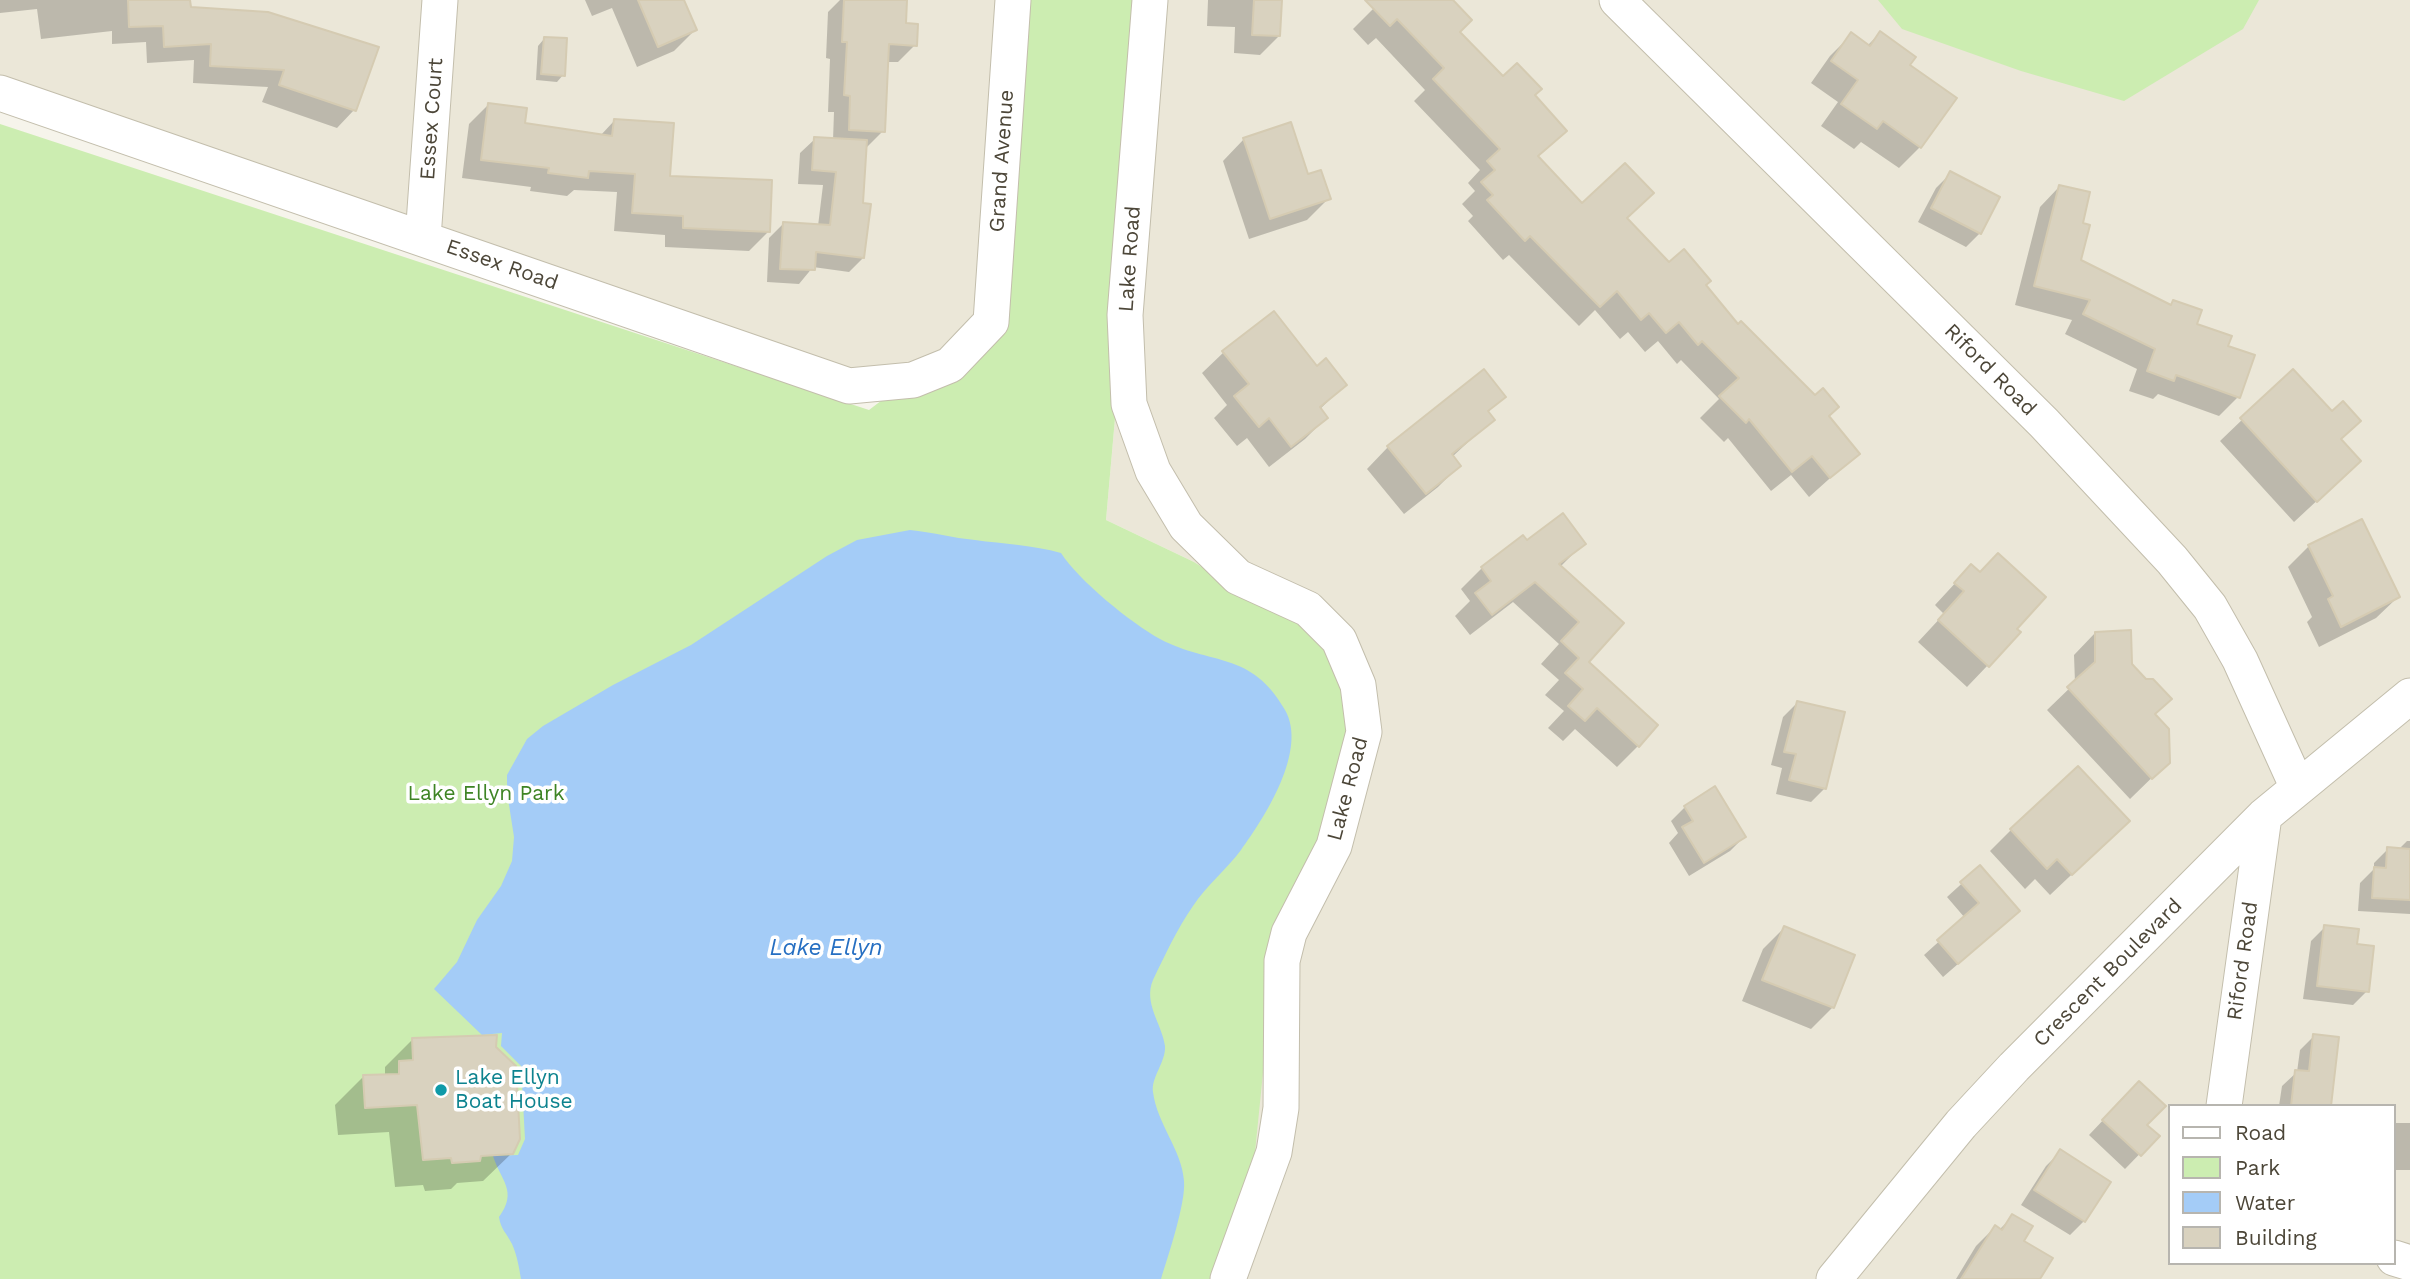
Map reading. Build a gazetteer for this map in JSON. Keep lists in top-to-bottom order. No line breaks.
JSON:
{"streets":{"street":["Essex Court","Grand Avenue","Lake Road","Essex Road","Riford Road","Crescent Boulevard"]},"crossings":[["Essex Court","Essex Road"],["Grand Avenue","Essex Road"],["Riford Road","Crescent Boulevard"]],"water":["Lake Ellyn"],"parks":["Lake Ellyn Park"],"places":["Lake Ellyn Boat House"],"legend":["Road","Park","Water","Building"]}
